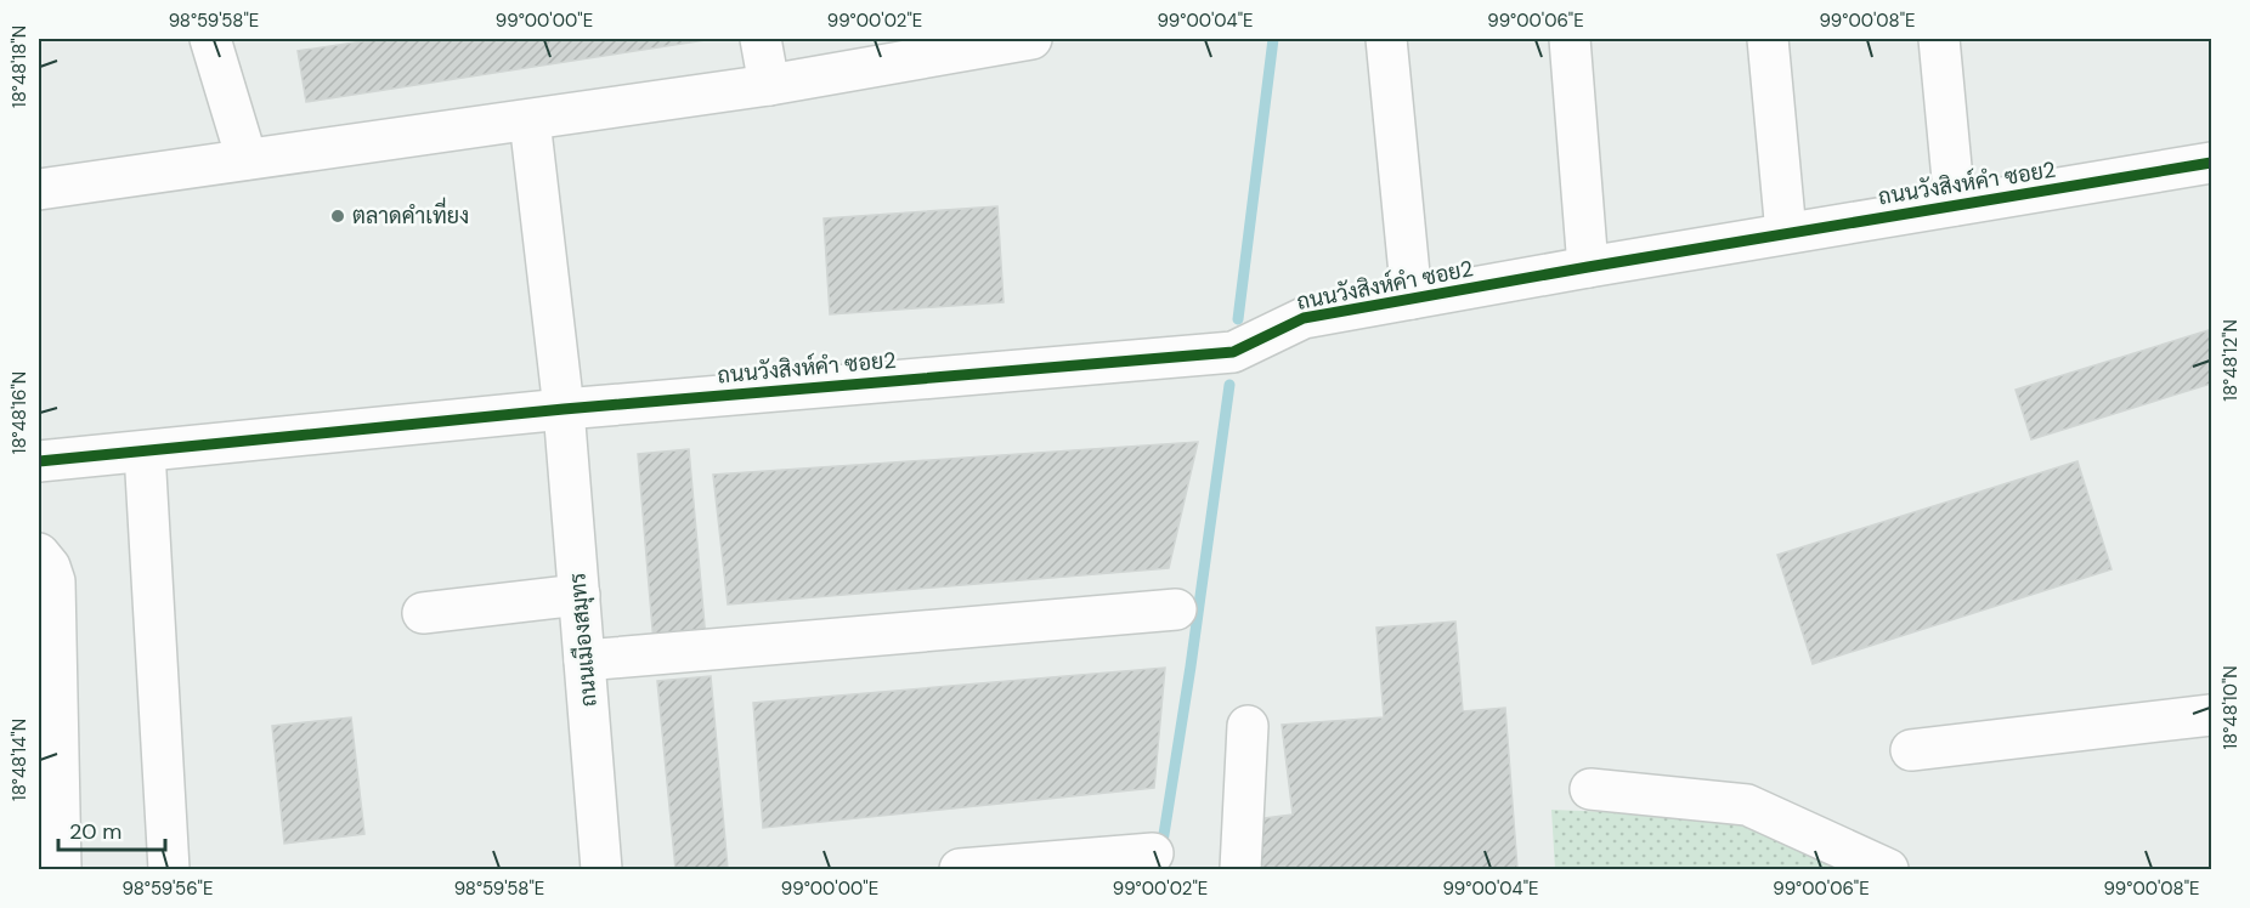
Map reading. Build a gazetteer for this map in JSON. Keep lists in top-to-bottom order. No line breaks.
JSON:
{"streets":{"street":["ถนนวังสิงห์คำ ซอย2","ถนนเมืองสมุทร"]},"crossings":[["ถนนวังสิงห์คำ ซอย2","ถนนเมืองสมุทร"]],"places":["ตลาดคำเที่ยง"],"scale_bar":"20 m","coordinates":["98°59'58\"E","99°00'00\"E","99°00'02\"E","99°00'04\"E","99°00'06\"E","99°00'08\"E","18°48'18\"N","18°48'12\"N","18°48'16\"N","18°48'10\"N","18°48'14\"N","98°59'56\"E"]}
